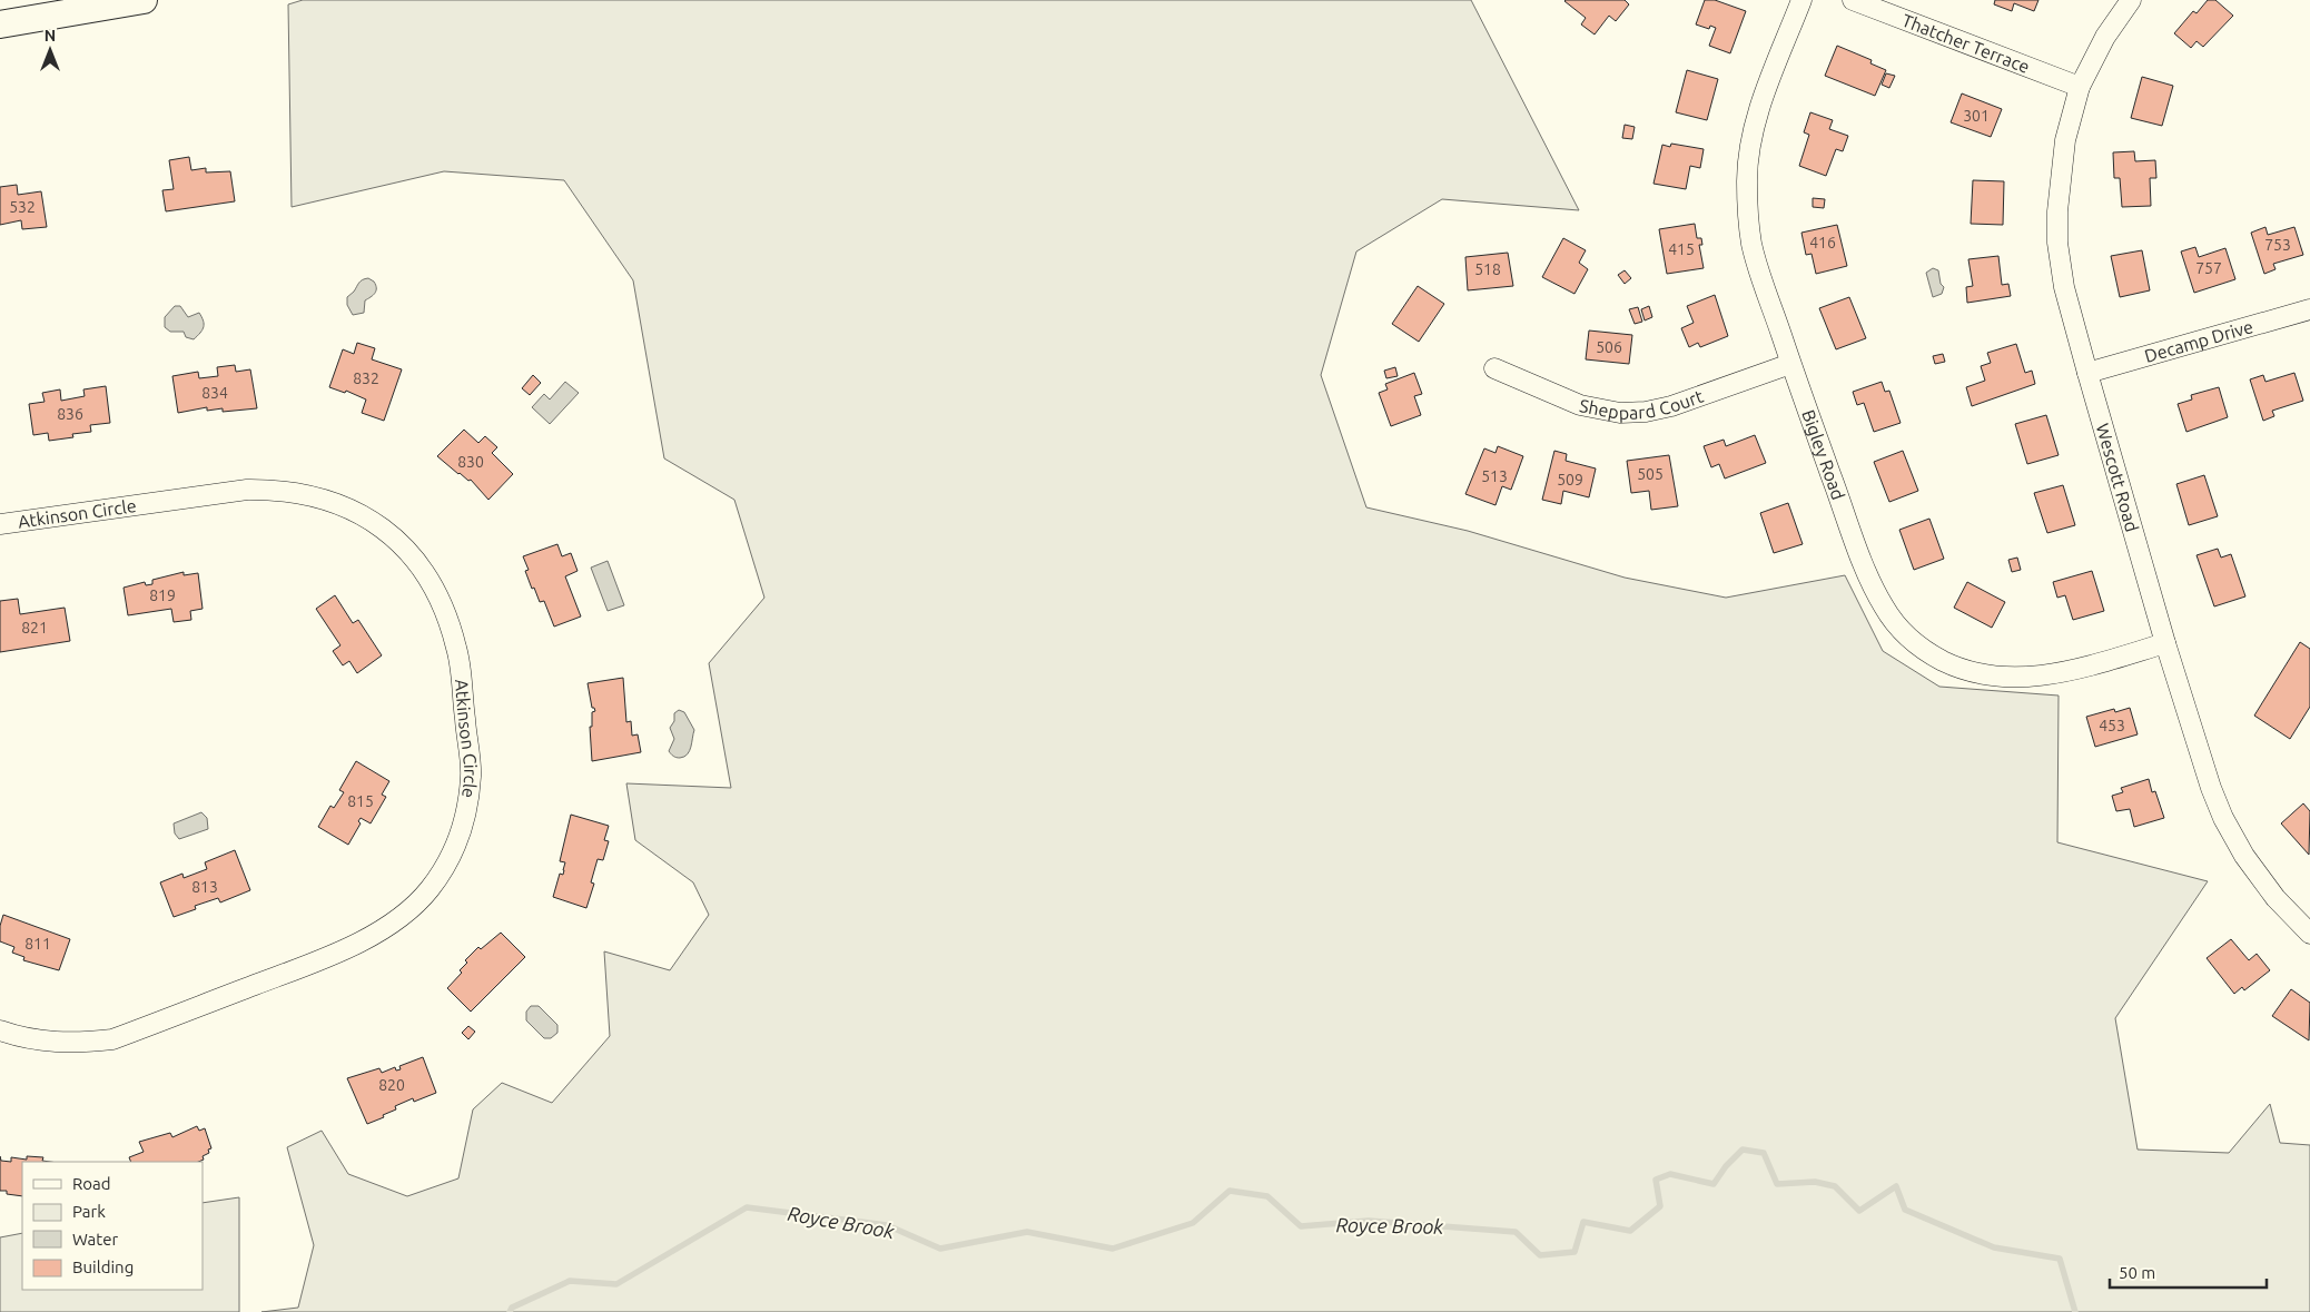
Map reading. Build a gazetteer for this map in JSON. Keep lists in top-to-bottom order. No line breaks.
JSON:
{"streets":{"street":["Thatcher Terrace","Decamp Drive","Sheppard Court","Bigley Road","Wescott Road","Atkinson Circle"]},"crossings":[["Thatcher Terrace","Wescott Road"],["Decamp Drive","Wescott Road"],["Sheppard Court","Bigley Road"],["Bigley Road","Wescott Road"]],"water":["Royce Brook"],"house_numbers":["301","532","416","753","415","757","518","506","832","834","836","830","505","513","509","819","821","453","815","813","811","820"],"legend":["Road","Park","Water","Building"],"scale_bar":"50 m","north":"top"}
